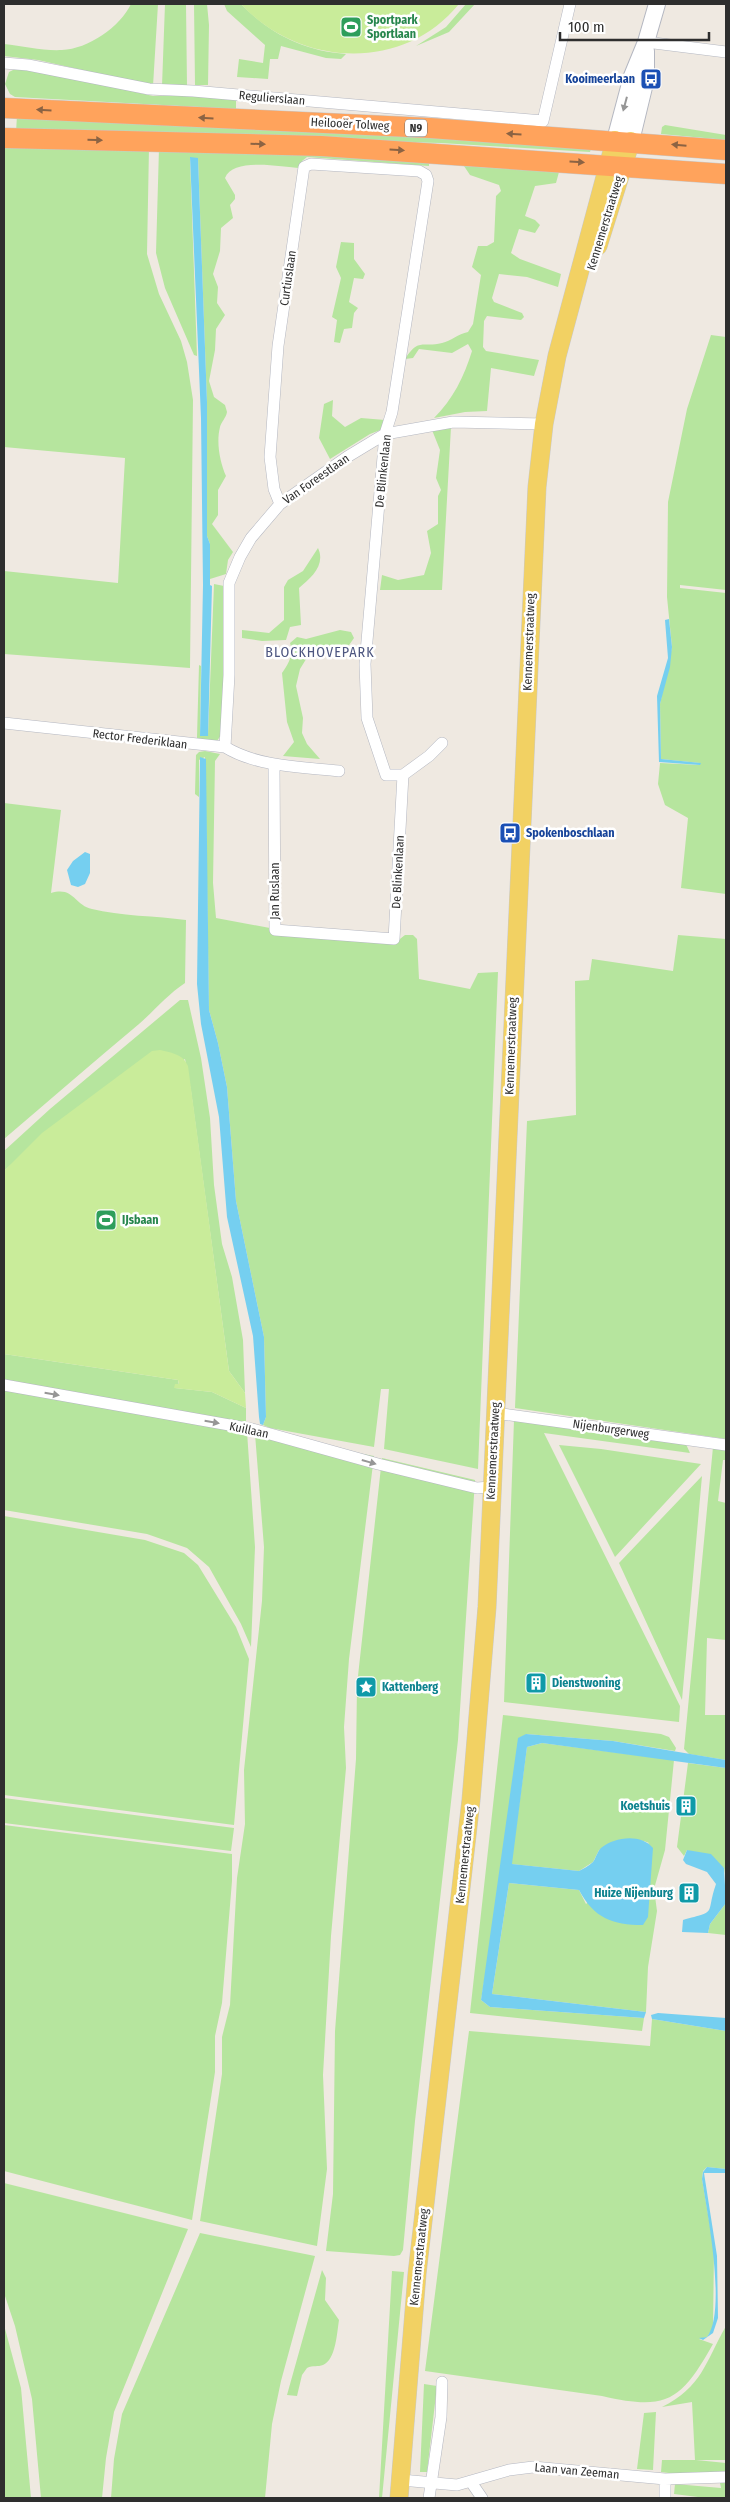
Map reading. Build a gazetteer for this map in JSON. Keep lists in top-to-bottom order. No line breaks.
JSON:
{"streets":{"highway":["Heilooër Tolweg","N9"],"main road":["Kennemerstraatweg"],"street":["Regulierslaan","Curtiuslaan","De Blinkenlaan","Van Foreestlaan","Rector Frederiklaan","Jan Ruslaan","Nijenburgerweg","Kuillaan","Laan van Zeeman"]},"crossings":[["Heilooër Tolweg","Kennemerstraatweg"],["Kennemerstraatweg","Van Foreestlaan"],["Kennemerstraatweg","Nijenburgerweg"],["Kennemerstraatweg","Kuillaan"],["Kennemerstraatweg","Laan van Zeeman"],["Curtiuslaan","De Blinkenlaan"],["Curtiuslaan","Van Foreestlaan"],["De Blinkenlaan","Van Foreestlaan"],["De Blinkenlaan","Jan Ruslaan"],["Van Foreestlaan","Rector Frederiklaan"],["Rector Frederiklaan","Jan Ruslaan"]],"one_way":["Kuillaan"],"districts":["BLOCKHOVEPARK"],"places":{"sports":["Sportpark Sportlaan","IJsbaan"],"bus stop":["Kooimeerlaan","Spokenboschlaan"],"building":["Dienstwoning","Koetshuis","Huize Nijenburg"],"place":["Kattenberg"]},"scale_bar":"100 m"}
